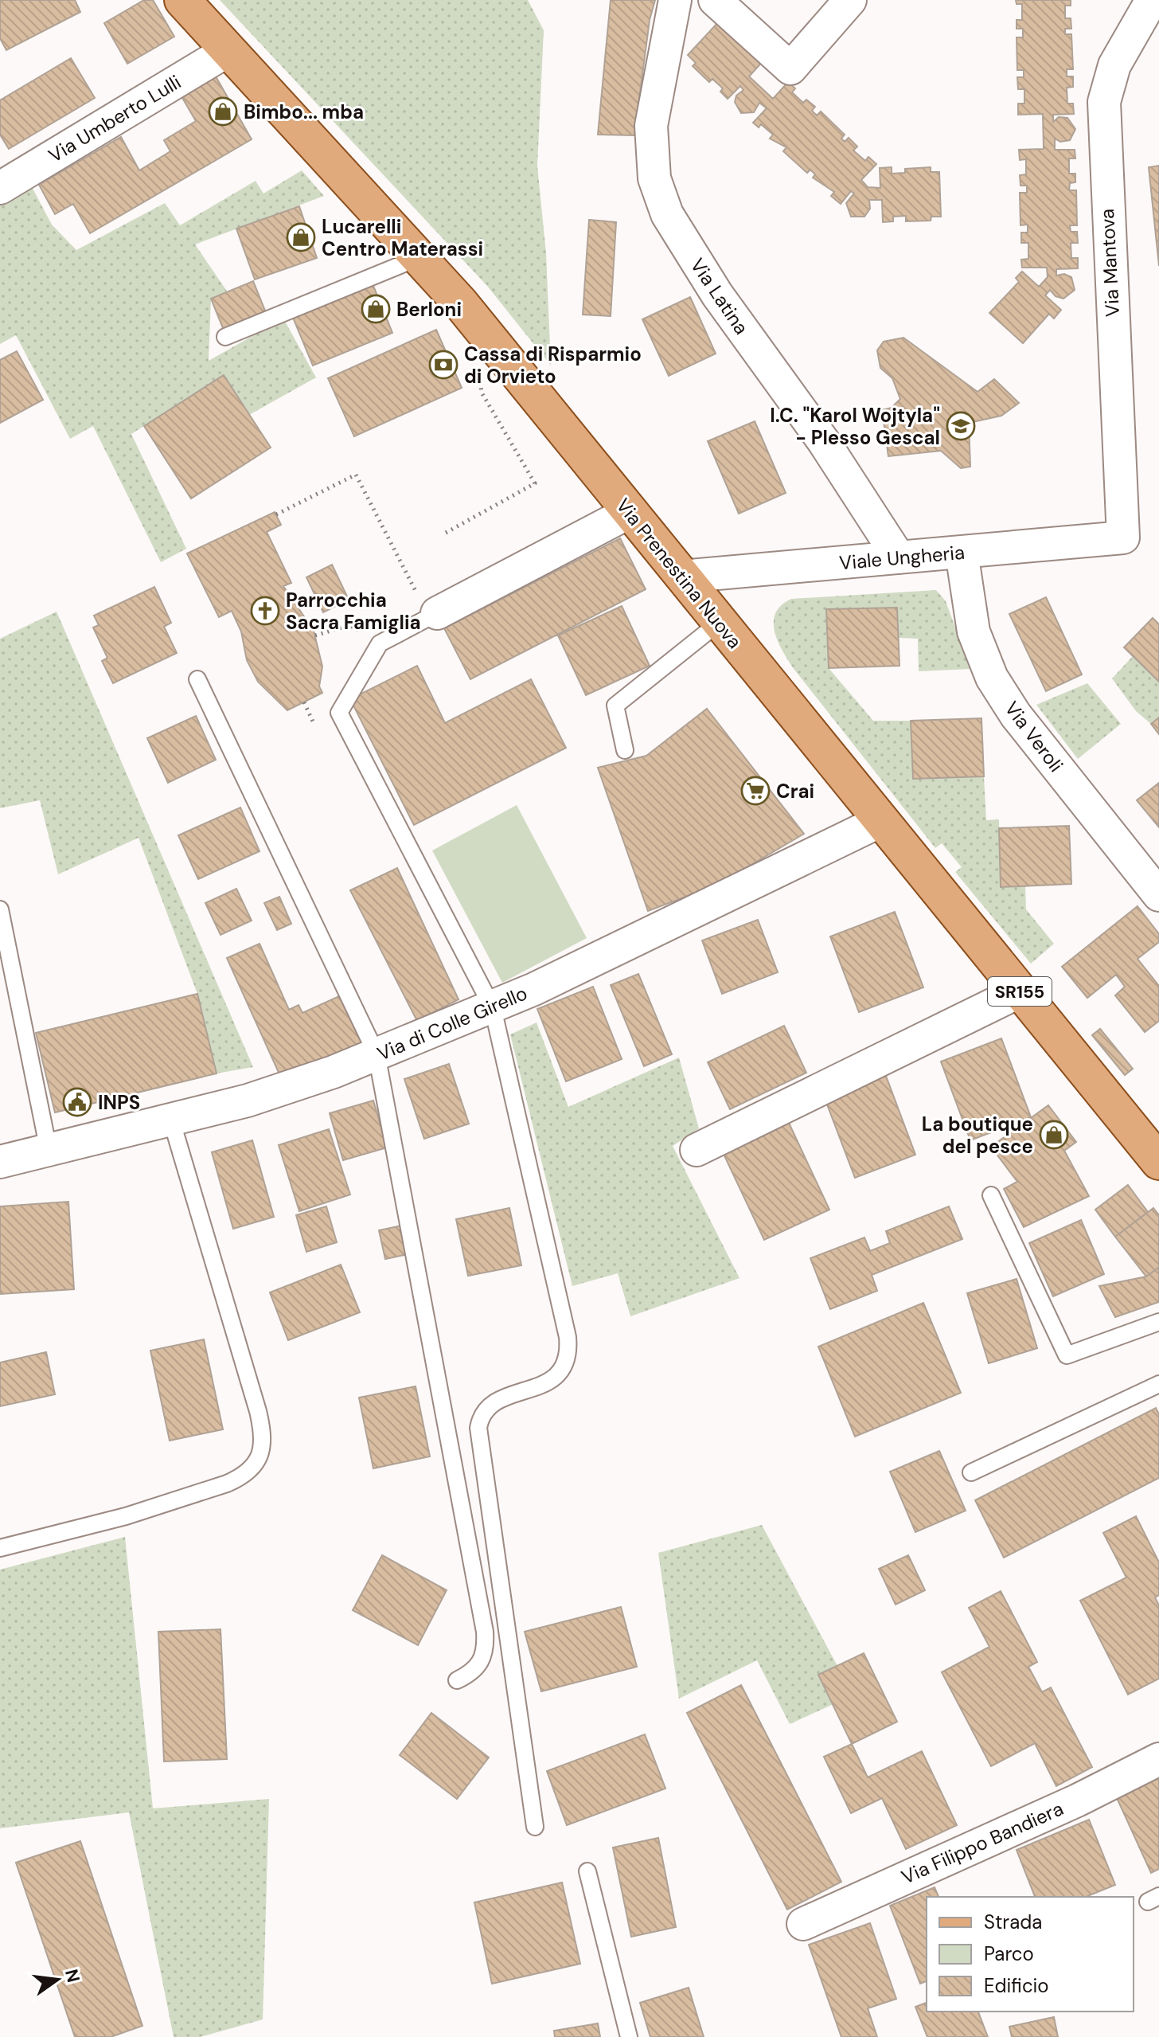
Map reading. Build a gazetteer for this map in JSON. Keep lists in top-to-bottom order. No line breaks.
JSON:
{"streets":{"main road":["Via Prenestina Nuova","SR155"],"street":["Via Umberto Lulli","Via Mantova","Via Latina","Viale Ungheria","Via Veroli","Via di Colle Girello","Via Filippo Bandiera"]},"crossings":[["Via Umberto Lulli","Via Prenestina Nuova"],["Via Mantova","Viale Ungheria"],["Via Latina","Viale Ungheria"],["Viale Ungheria","Via Prenestina Nuova"],["Viale Ungheria","Via Veroli"],["Via Prenestina Nuova","Via di Colle Girello"]],"places":{"shop":["Bimbo... mba","Lucarelli Centro Materassi","Berloni","La boutique del pesce"],"bank":["Cassa di Risparmio di Orvieto"],"school or university":["I.C. \"Karol Wojtyla\" - Plesso Gescal"],"church":["Parrocchia Sacra Famiglia"],"supermarket":["Crai"],"public building":["INPS"]},"legend":["Strada","Parco","Edificio"],"north":"right"}
